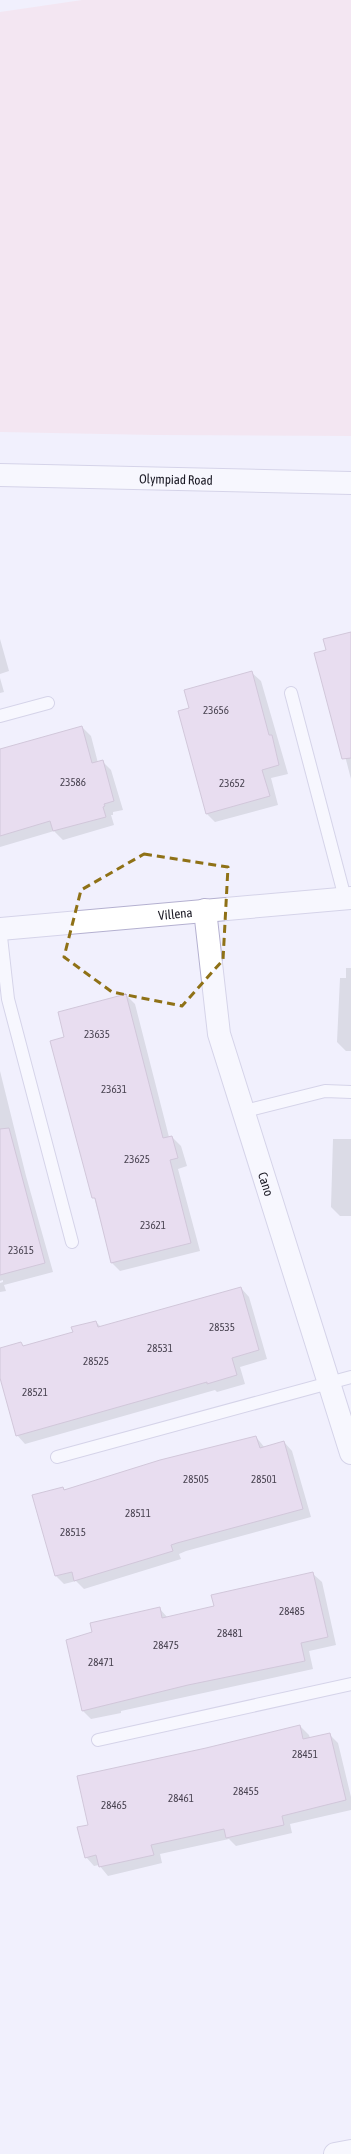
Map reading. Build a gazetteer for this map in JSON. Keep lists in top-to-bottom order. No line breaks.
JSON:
{"streets":{"street":["Olympiad Road","Villena","Cano"]},"crossings":[["Villena","Cano"]],"house_numbers":["23656","23586","23652","23635","23631","23625","23621","23615","28535","28531","28525","28521","28505","28501","28511","28515","28485","28481","28475","28471","28451","28455","28461","28465"]}
